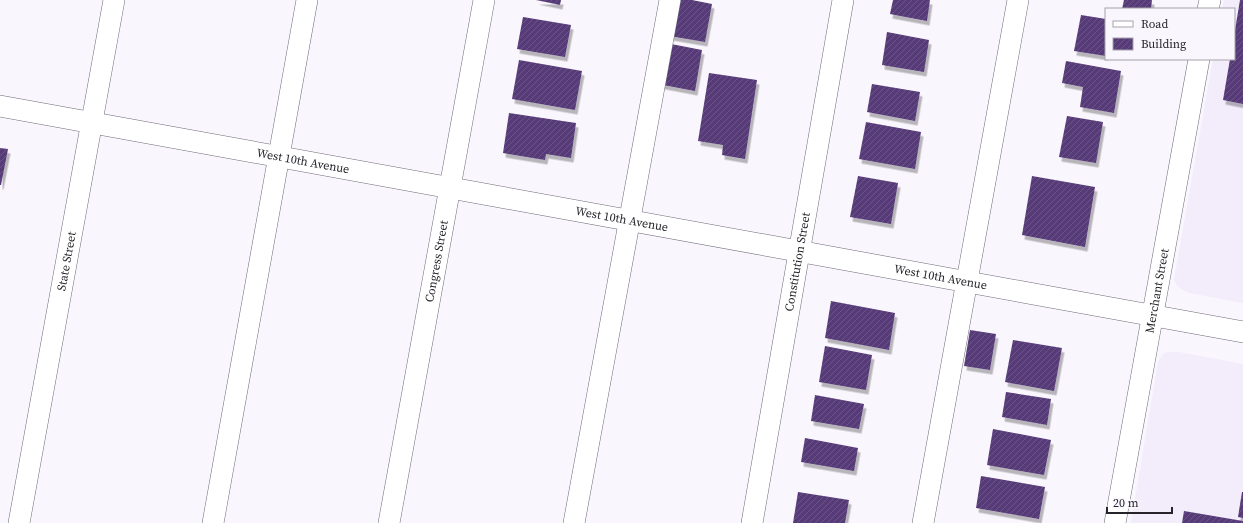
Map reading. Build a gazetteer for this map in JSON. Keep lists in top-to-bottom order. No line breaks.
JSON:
{"streets":{"street":["West 10th Avenue","Constitution Street","State Street","Congress Street","Merchant Street"]},"crossings":[["West 10th Avenue","Constitution Street"],["West 10th Avenue","State Street"],["West 10th Avenue","Congress Street"],["West 10th Avenue","Merchant Street"]],"legend":["Road","Building"],"scale_bar":"20 m"}
